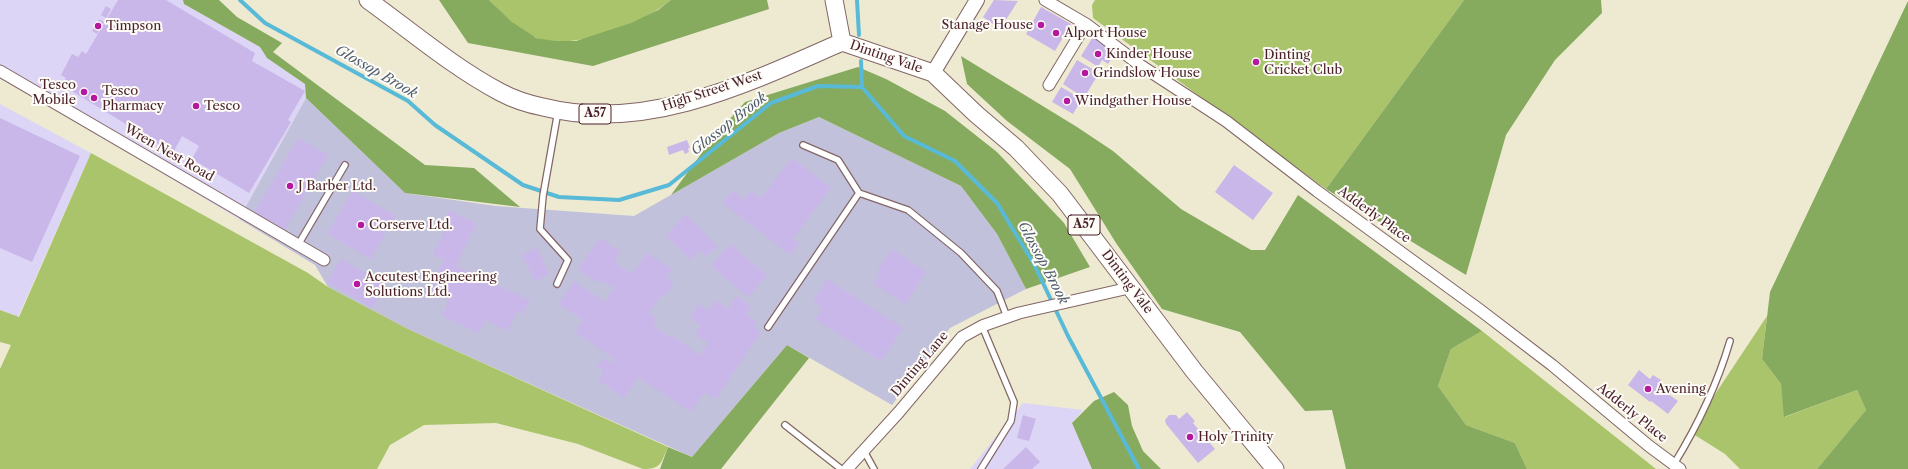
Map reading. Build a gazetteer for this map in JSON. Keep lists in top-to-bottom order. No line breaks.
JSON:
{"streets":{"main road":["Dinting Vale","High Street West","A57"],"street":["Wren Nest Road","Adderly Place","Dinting Lane"]},"crossings":[["Dinting Vale","High Street West"],["Dinting Vale","Dinting Lane"]],"water":["Glossop Brook"],"places":["Stanage House","Timpson","Alport House","Kinder House","Dinting Cricket Club","Grindslow House","Tesco Mobile","Tesco Pharmacy","Windgather House","Tesco","J Barber Ltd.","Corserve Ltd.","Accutest Engineering Solutions Ltd.","Avening","Holy Trinity"]}
